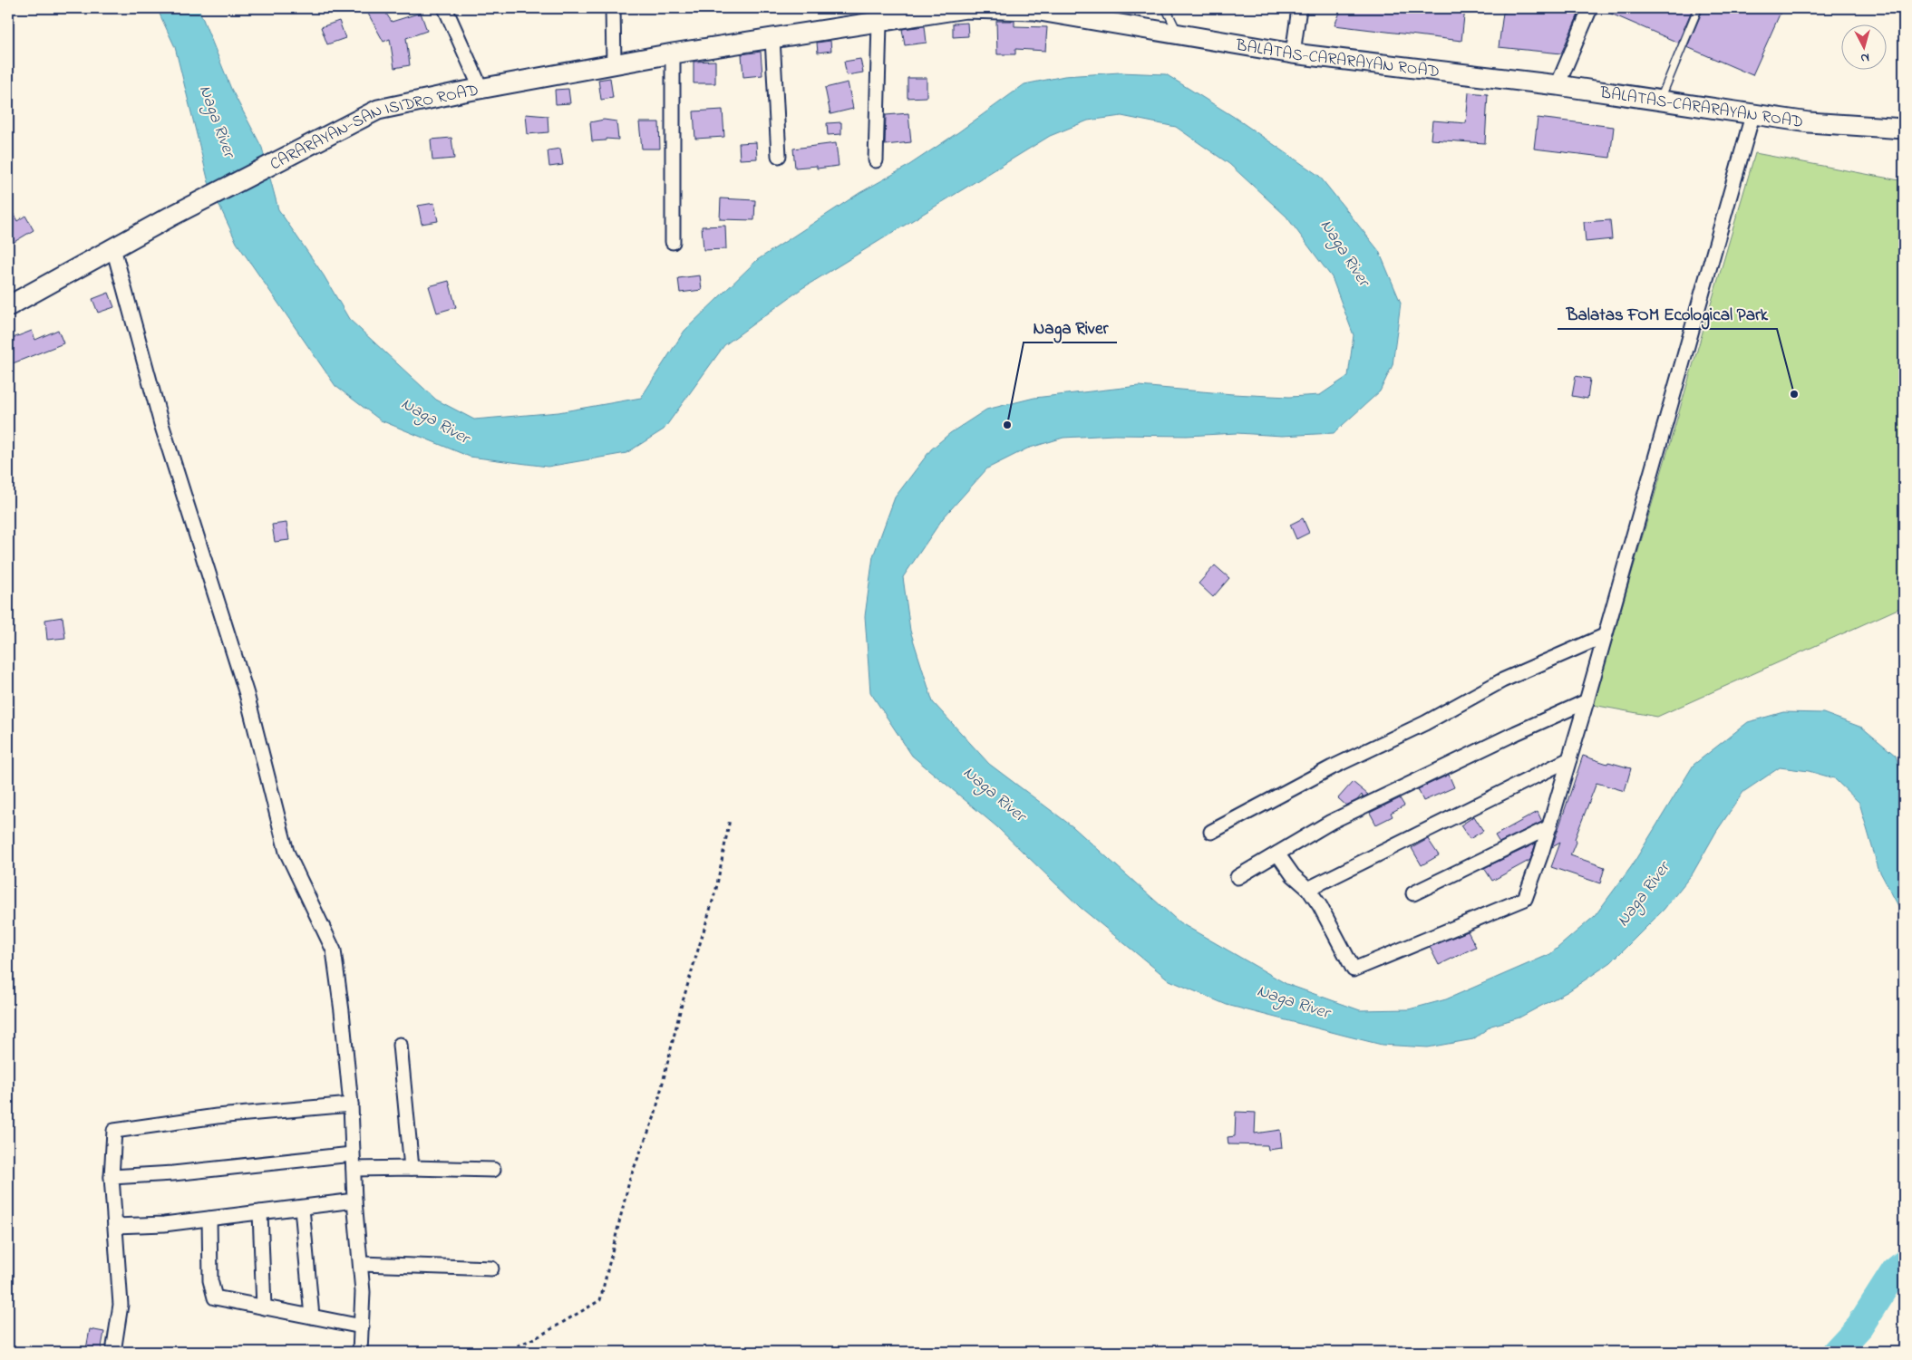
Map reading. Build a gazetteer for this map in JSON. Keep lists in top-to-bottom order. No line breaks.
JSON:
{"streets":{"main road":["BALATAS-CARARAYAN ROAD","CARARAYAN-SAN ISIDRO ROAD"]},"crossings":[["BALATAS-CARARAYAN ROAD","CARARAYAN-SAN ISIDRO ROAD"]],"water":["Naga River"],"places":["Balatas FOM Ecological Park","Naga River"],"north":"bottom"}
